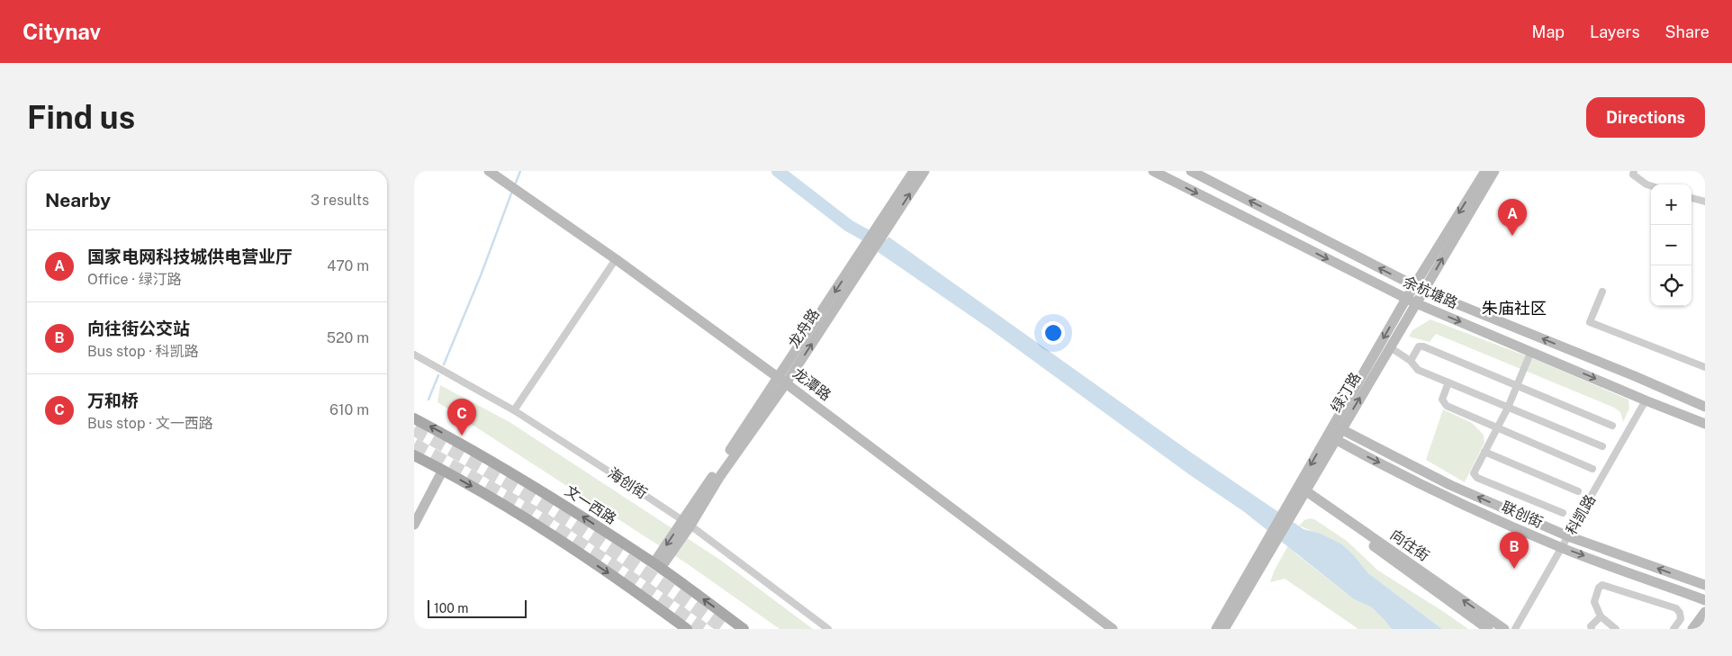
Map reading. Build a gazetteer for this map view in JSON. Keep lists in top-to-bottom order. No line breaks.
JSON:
{"streets":{"main road":["文一西路"],"street":["余杭塘路","龙舟路","龙潭路","绿汀路","海创街","联创街","科凯路","向往街"]},"crossings":[["余杭塘路","绿汀路"],["余杭塘路","科凯路"],["龙舟路","龙潭路"],["龙舟路","海创街"],["龙舟路","文一西路"],["绿汀路","联创街"],["绿汀路","向往街"],["联创街","科凯路"]],"districts":["朱庙社区"],"scale_bar":"100 m","page":{"header":"Citynav","nav":["Map","Layers","Share"],"buttons":"Directions","title":"Find us","heading":["Nearby","3 results"],"map_buttons":["+","−"],"pins":["A","C","B"],"list":[{"mark":"A","name":"国家电网科技城供电营业厅","note":"Office · 绿汀路","value":"470 m"},{"mark":"B","name":"向往街公交站","note":"Bus stop · 科凯路","value":"520 m"},{"mark":"C","name":"万和桥","note":"Bus stop · 文一西路","value":"610 m"}],"scale":"100 m"}}
